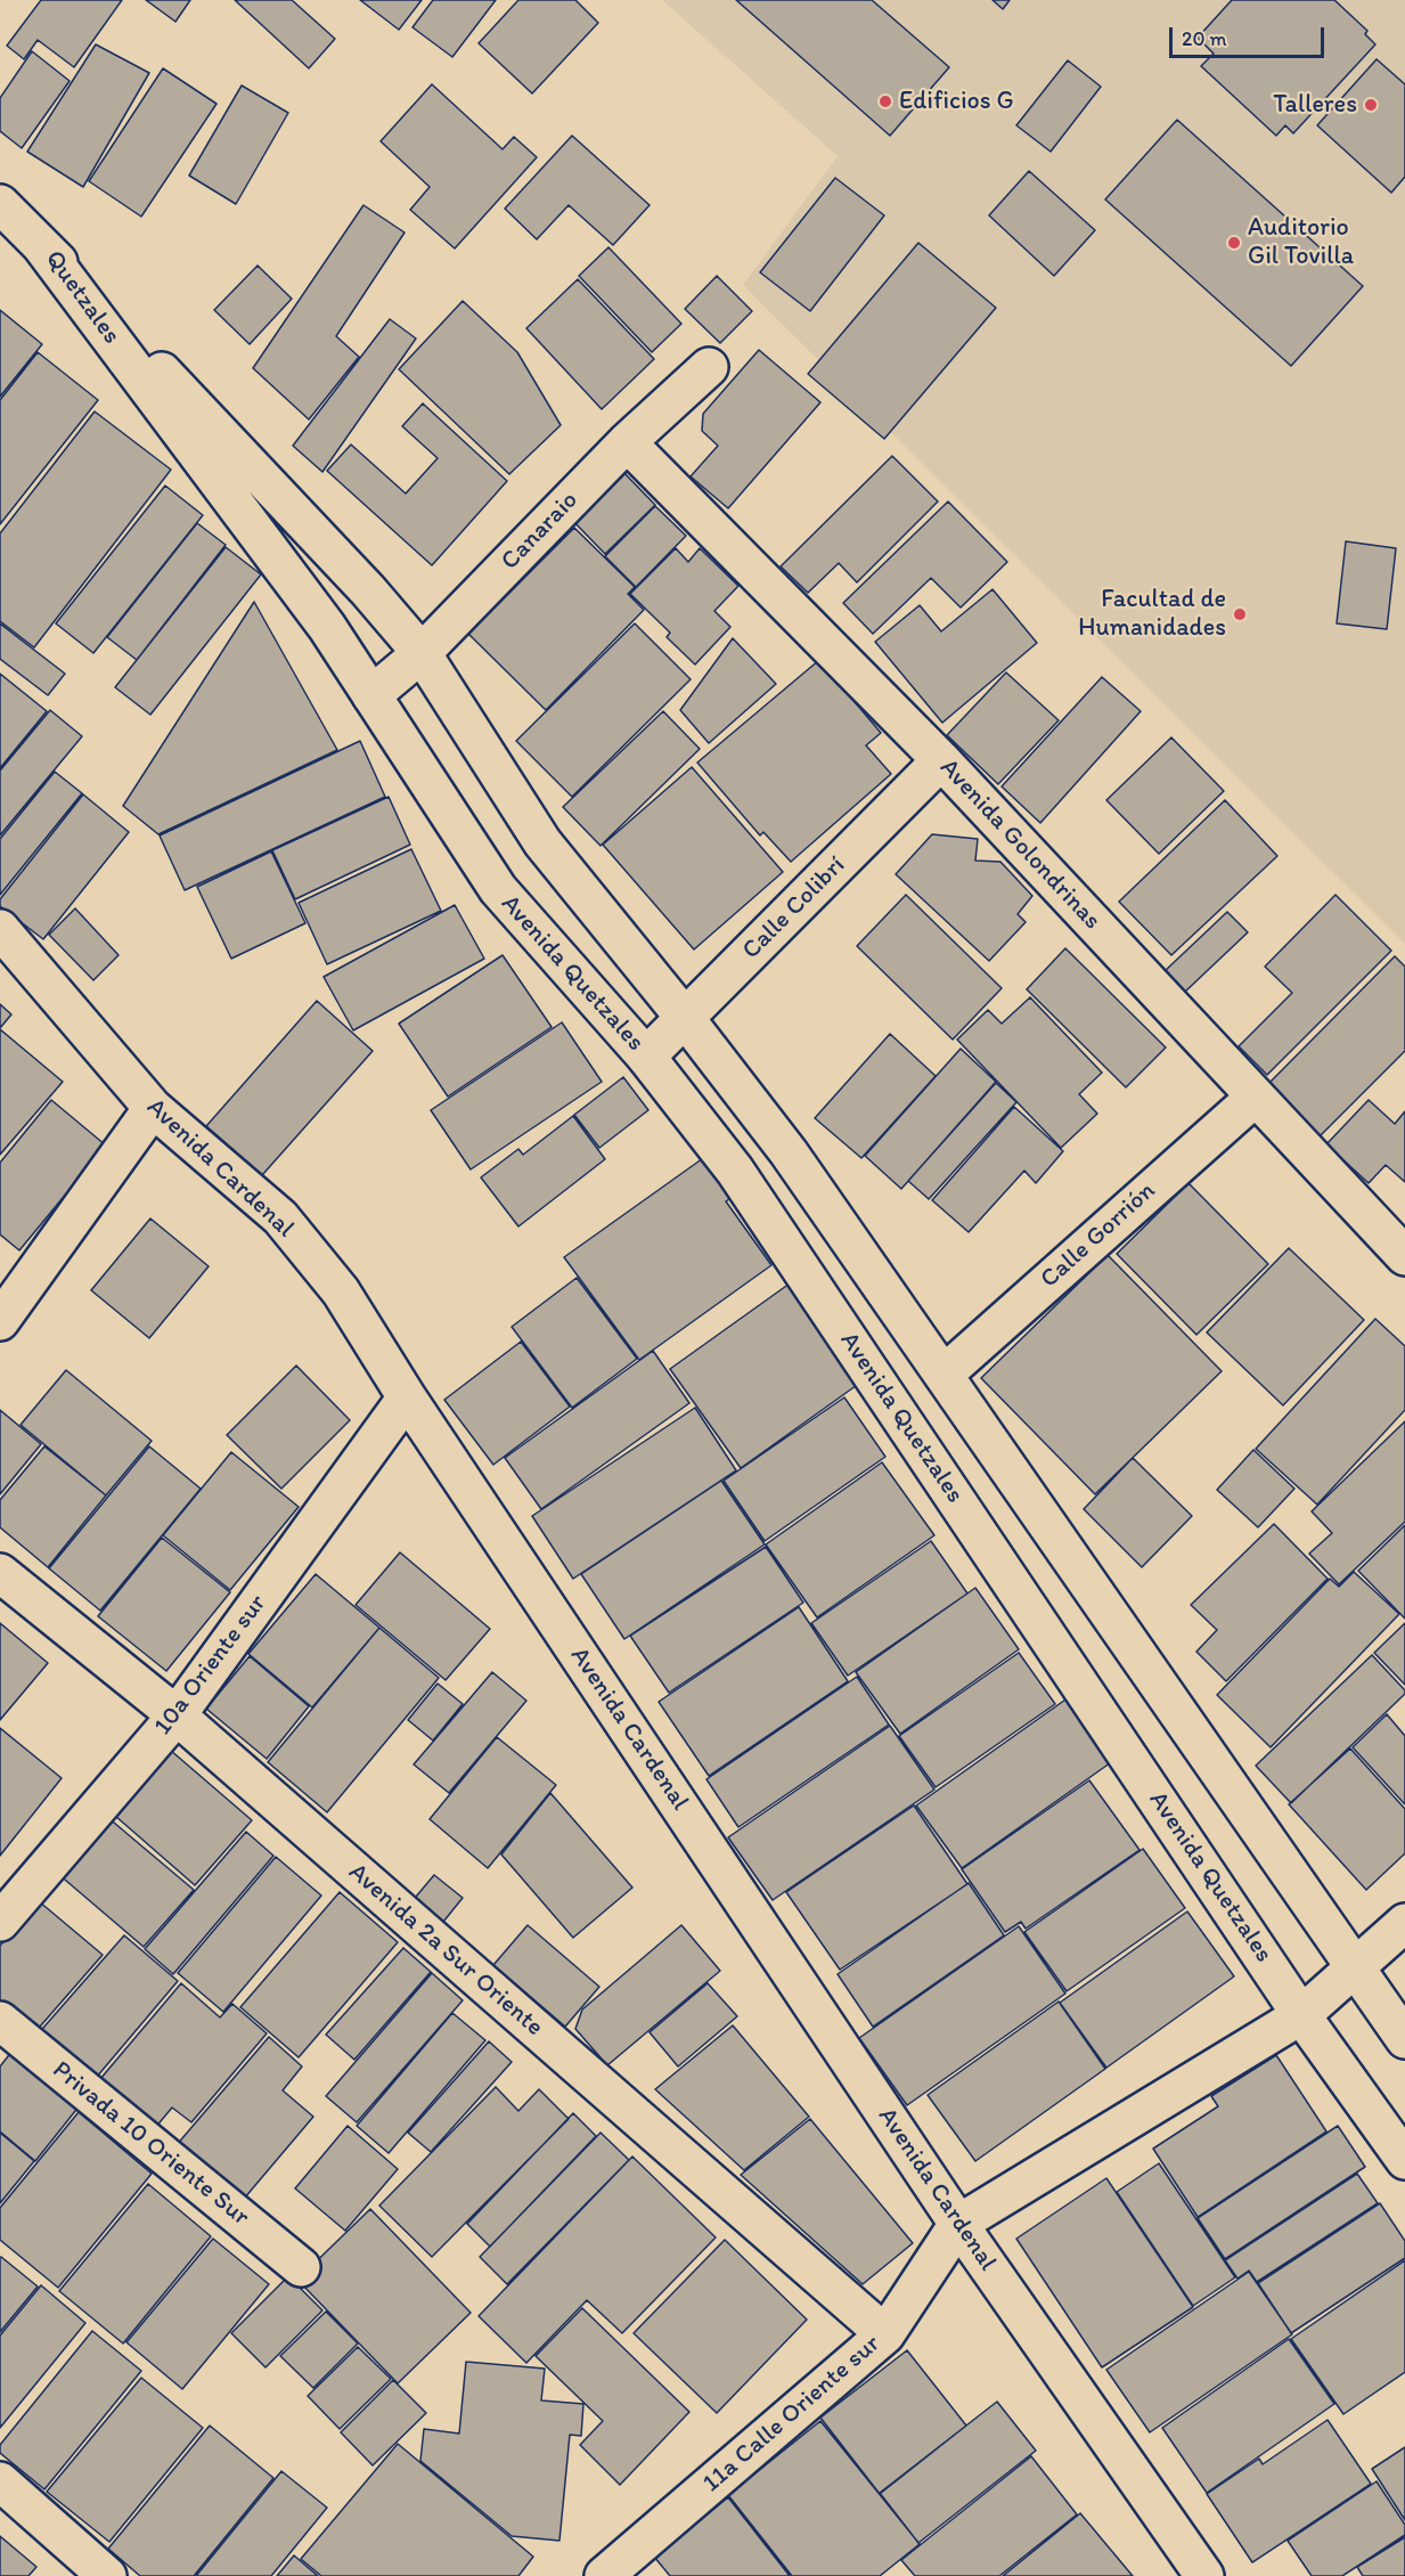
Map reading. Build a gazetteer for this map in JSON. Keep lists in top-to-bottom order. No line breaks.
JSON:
{"streets":{"street":["Quetzales","Canaraio","Avenida Golondrinas","Calle Colibrí","Avenida Quetzales","Avenida Cardenal","Calle Gorrión","10a Oriente sur","Avenida 2a Sur Oriente","Privada 10 Oriente Sur","11a Calle Oriente sur"]},"crossings":[["Quetzales","Canaraio"],["Quetzales","Avenida Quetzales"],["Canaraio","Avenida Golondrinas"],["Canaraio","Avenida Quetzales"],["Avenida Golondrinas","Calle Colibrí"],["Avenida Golondrinas","Calle Gorrión"],["Calle Colibrí","Avenida Quetzales"],["Avenida Quetzales","11a Calle Oriente sur"],["Avenida Cardenal","10a Oriente sur"],["Avenida Cardenal","11a Calle Oriente sur"],["10a Oriente sur","Avenida 2a Sur Oriente"],["Avenida 2a Sur Oriente","11a Calle Oriente sur"]],"places":["Edificios G","Talleres","Auditorio Gil Tovilla","Facultad de Humanidades"],"scale_bar":"20 m"}
